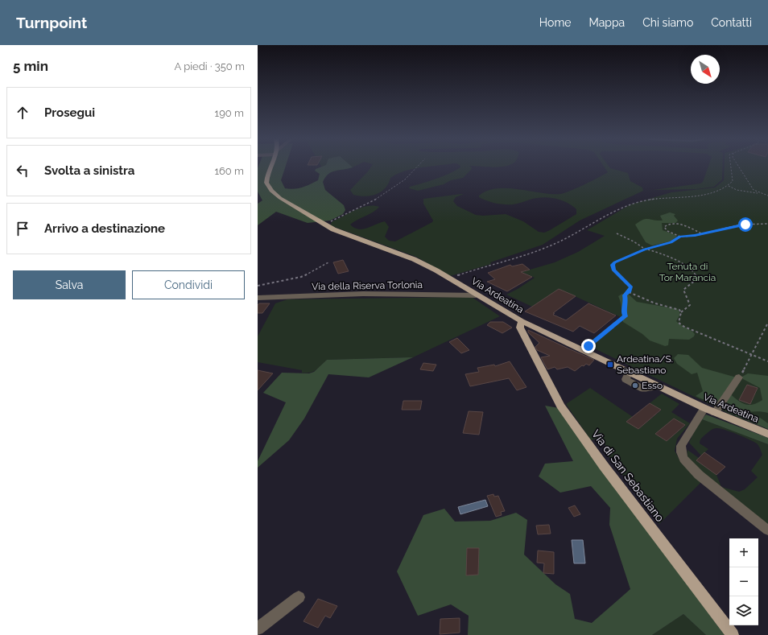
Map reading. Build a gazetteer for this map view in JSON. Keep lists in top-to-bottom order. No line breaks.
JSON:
{"streets":{"main road":["Via Ardeatina","Via di San Sebastiano"],"street":["Via della Riserva Torlonia"]},"crossings":[["Via della Riserva Torlonia","Via Ardeatina"],["Via Ardeatina","Via di San Sebastiano"]],"parks":["Tenuta di Tor Marancia"],"places":{"transit":["Ardeatina/S. Sebastiano"],"other":["Esso"]},"north":"bottom right","page":{"header":"Turnpoint","nav":["Home","Mappa","Chi siamo","Contatti"],"heading":["5 min","A piedi · 350 m"],"list":[["Prosegui","190 m"],["Svolta a sinistra","160 m"],"Arrivo a destinazione"],"buttons":["Salva","Condividi"],"map_buttons":["+","−"]}}
